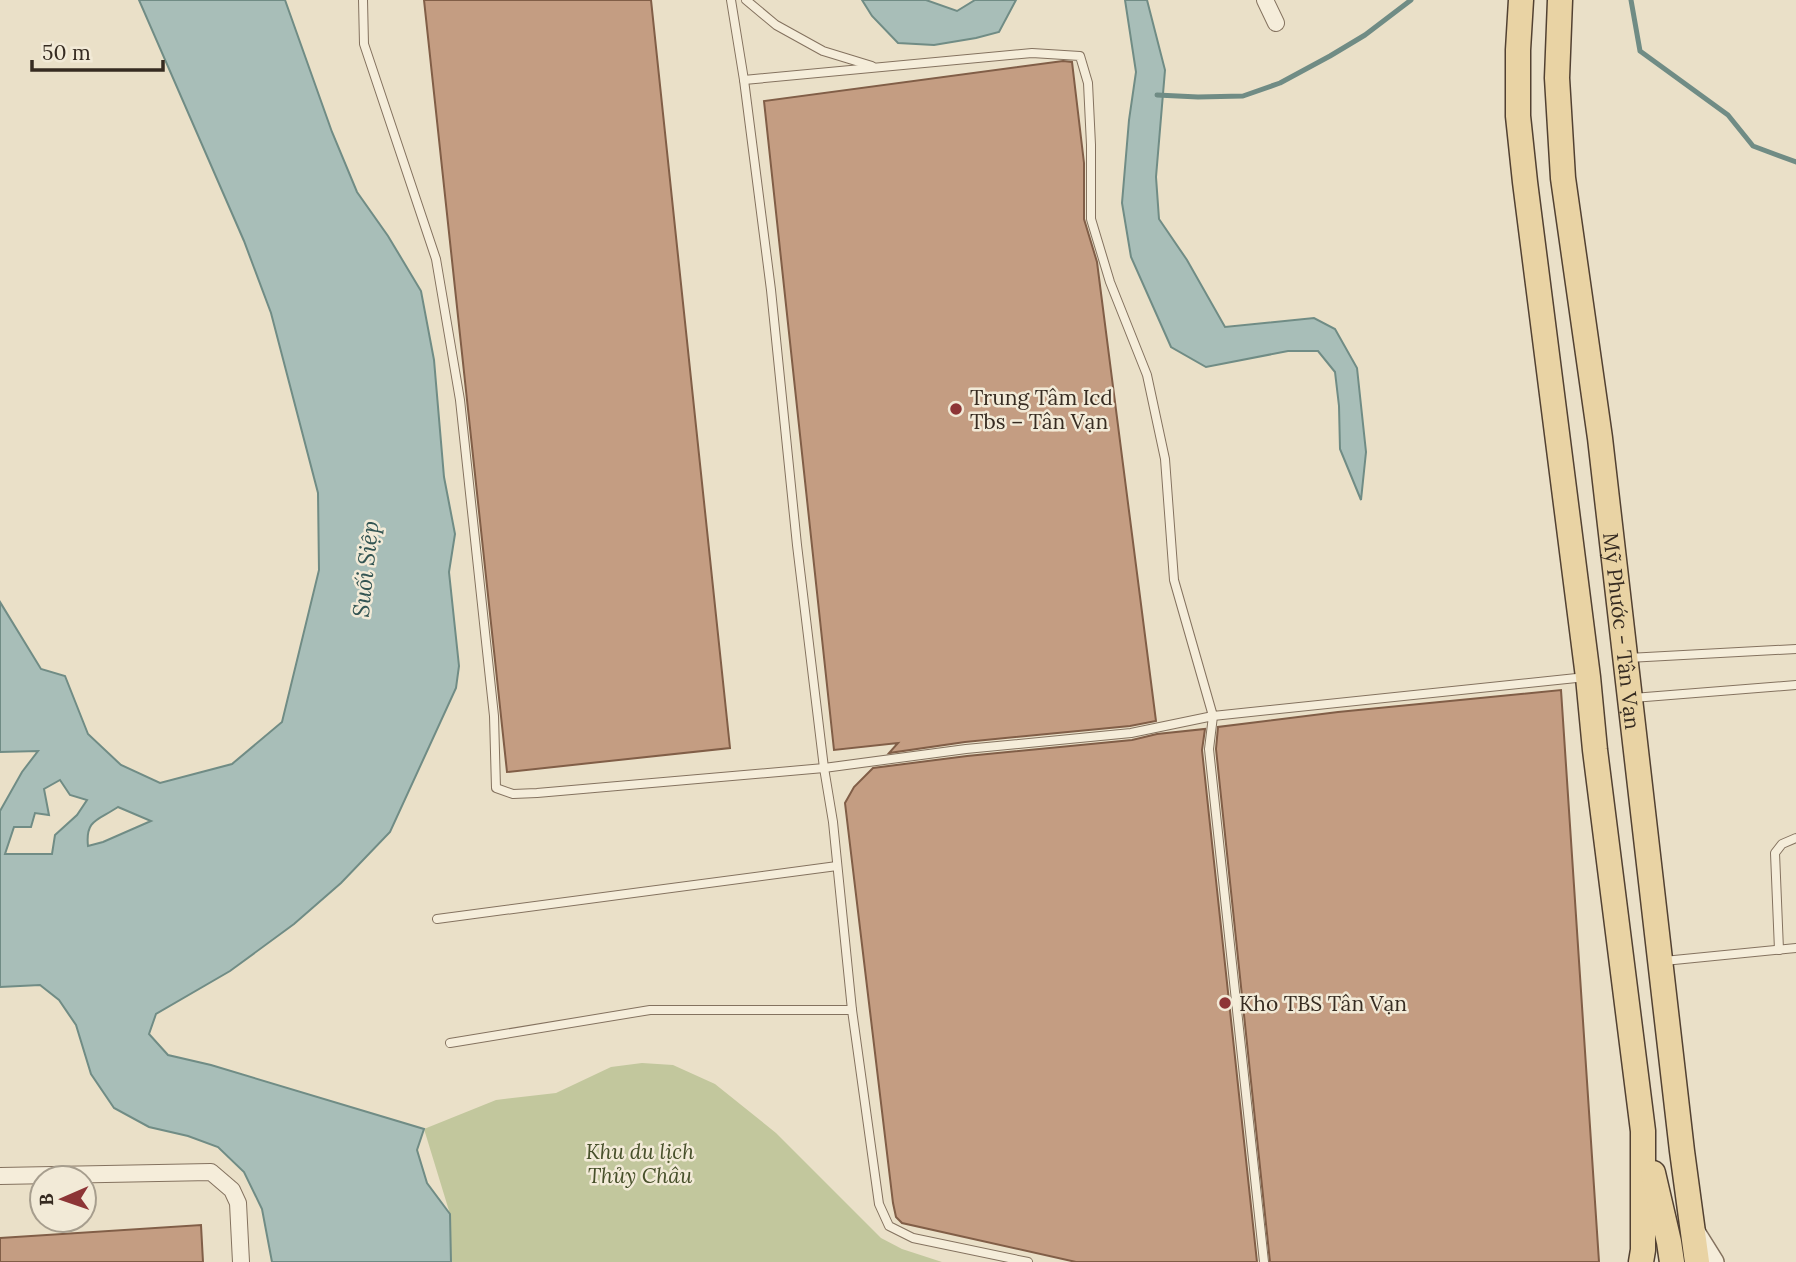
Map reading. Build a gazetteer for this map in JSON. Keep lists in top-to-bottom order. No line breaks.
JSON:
{"streets":{"main road":["Mỹ Phước - Tân Vạn"]},"water":["Suối Siệp"],"parks":["Khu du lịch Thủy Châu"],"places":["Trung Tâm Icd Tbs – Tân Vạn","Kho TBS Tân Vạn"],"scale_bar":"50 m","north":"left"}
